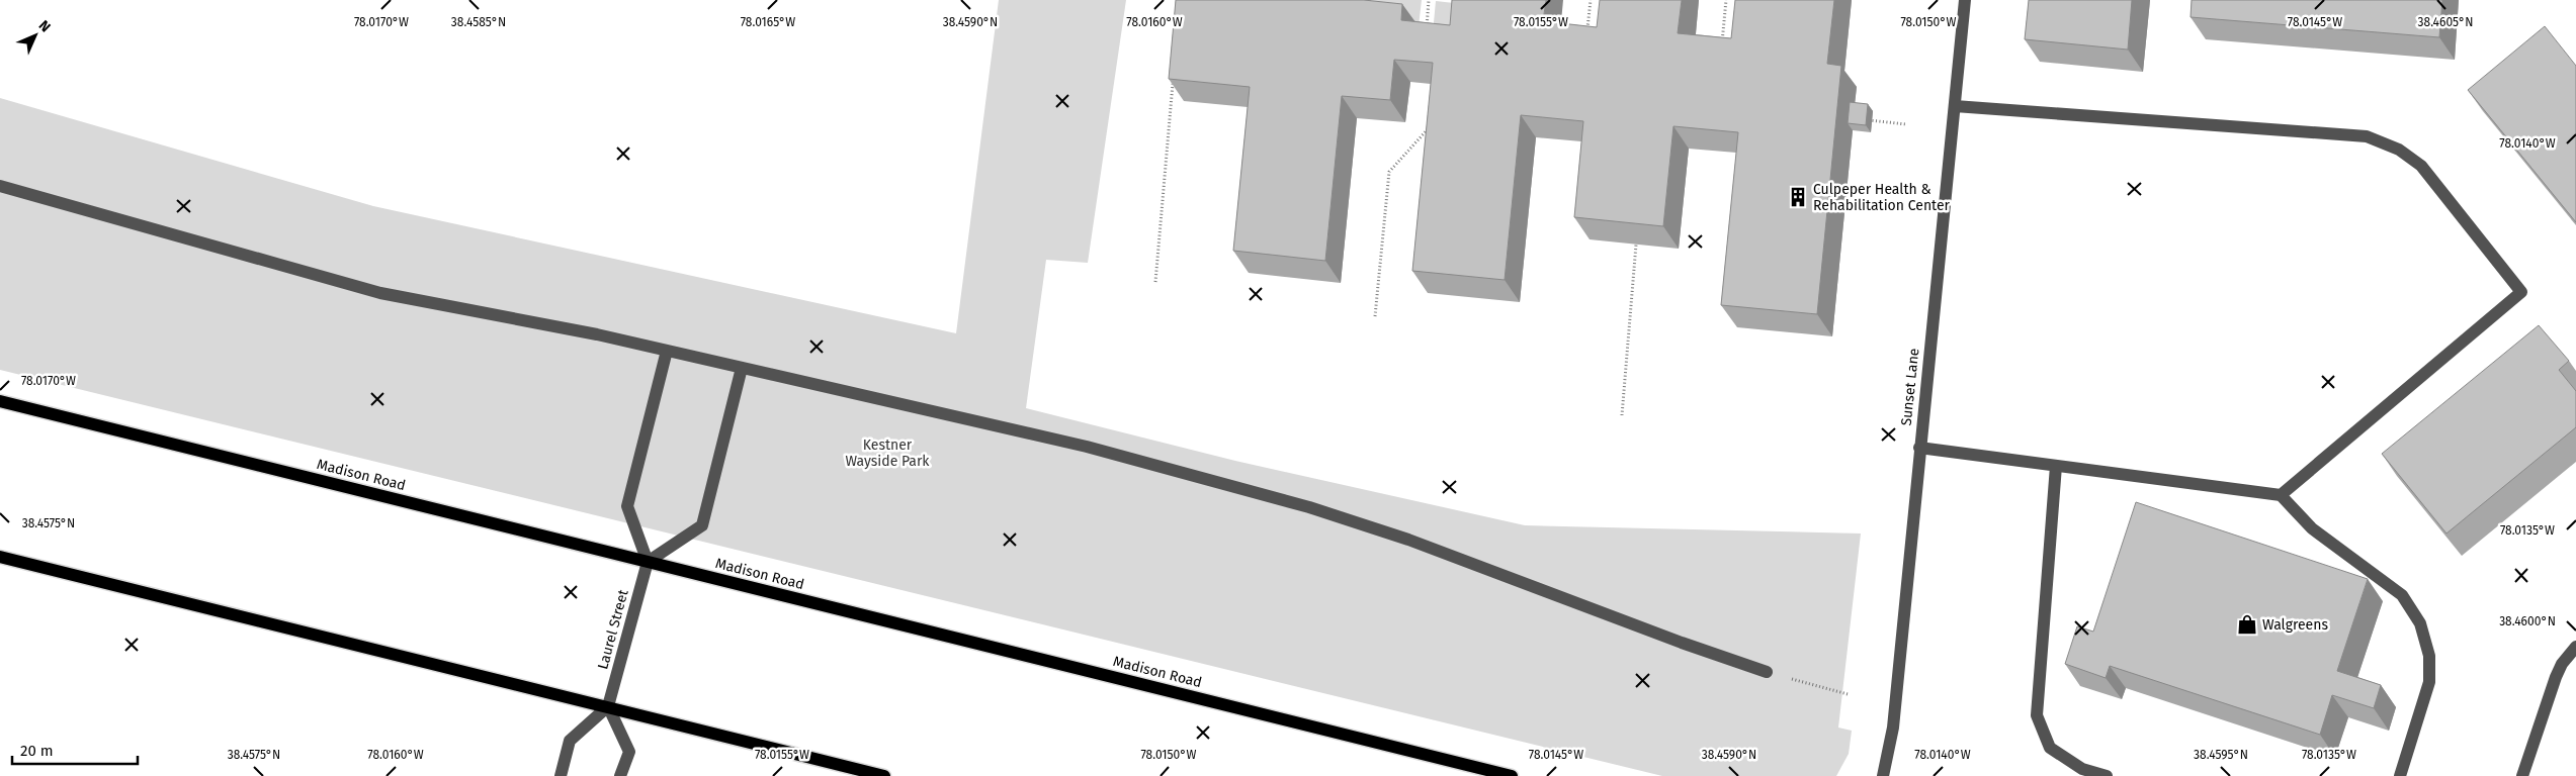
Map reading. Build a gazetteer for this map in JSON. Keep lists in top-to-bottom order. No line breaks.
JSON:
{"streets":{"main road":["Madison Road"],"street":["Sunset Lane","Laurel Street"]},"crossings":[["Madison Road","Laurel Street"]],"parks":["Kestner Wayside Park"],"places":{"building":["Culpeper Health & Rehabilitation Center"],"shop":["Walgreens"]},"scale_bar":"20 m","north":"top right","coordinates":["38.4605°N","78.0170°W","38.4585°N","78.0165°W","38.4590°N","78.0160°W","78.0155°W","78.0150°W","78.0145°W","78.0140°W","38.4575°N","78.0135°W","38.4600°N","38.4595°N"]}
